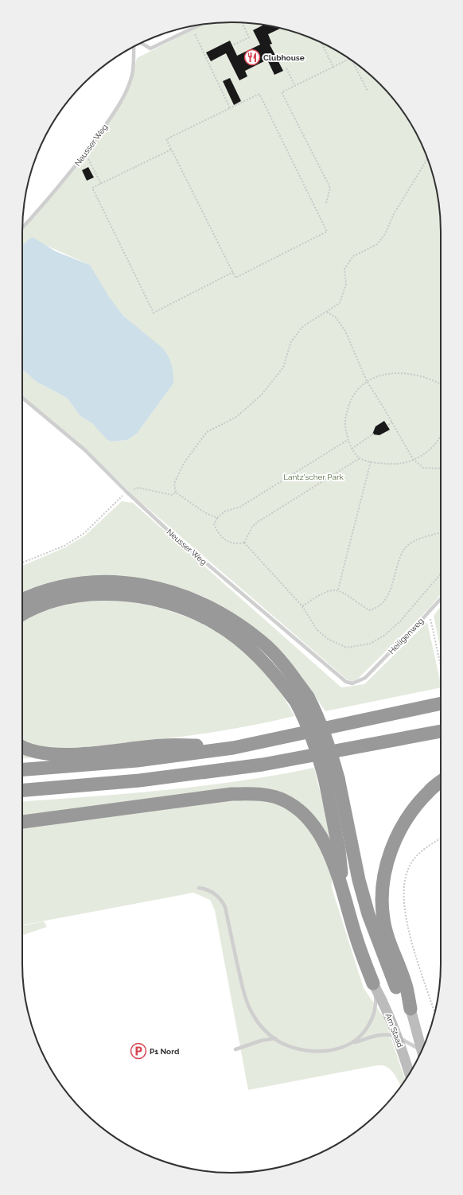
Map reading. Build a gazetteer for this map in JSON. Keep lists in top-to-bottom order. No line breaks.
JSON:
{"streets":{"street":["Am Staad"],"lane":["Neusser Weg","Heiligenweg"]},"crossings":[["Neusser Weg","Heiligenweg"]],"parks":["Lantz'scher Park"],"places":{"restaurant":["Clubhouse"],"parking":["P1 Nord"]}}
